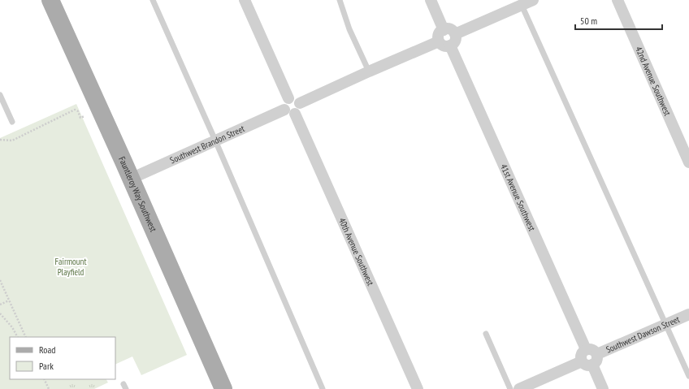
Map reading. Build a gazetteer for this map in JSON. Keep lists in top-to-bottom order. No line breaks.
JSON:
{"streets":{"main road":["Fauntleroy Way Southwest"],"street":["42nd Avenue Southwest","Southwest Brandon Street","41st Avenue Southwest","40th Avenue Southwest","Southwest Dawson Street"]},"crossings":[["Southwest Brandon Street","Fauntleroy Way Southwest"],["Southwest Brandon Street","40th Avenue Southwest"],["41st Avenue Southwest","Southwest Dawson Street"]],"parks":["Fairmount Playfield"],"legend":["Road","Park"],"scale_bar":"50 m"}
